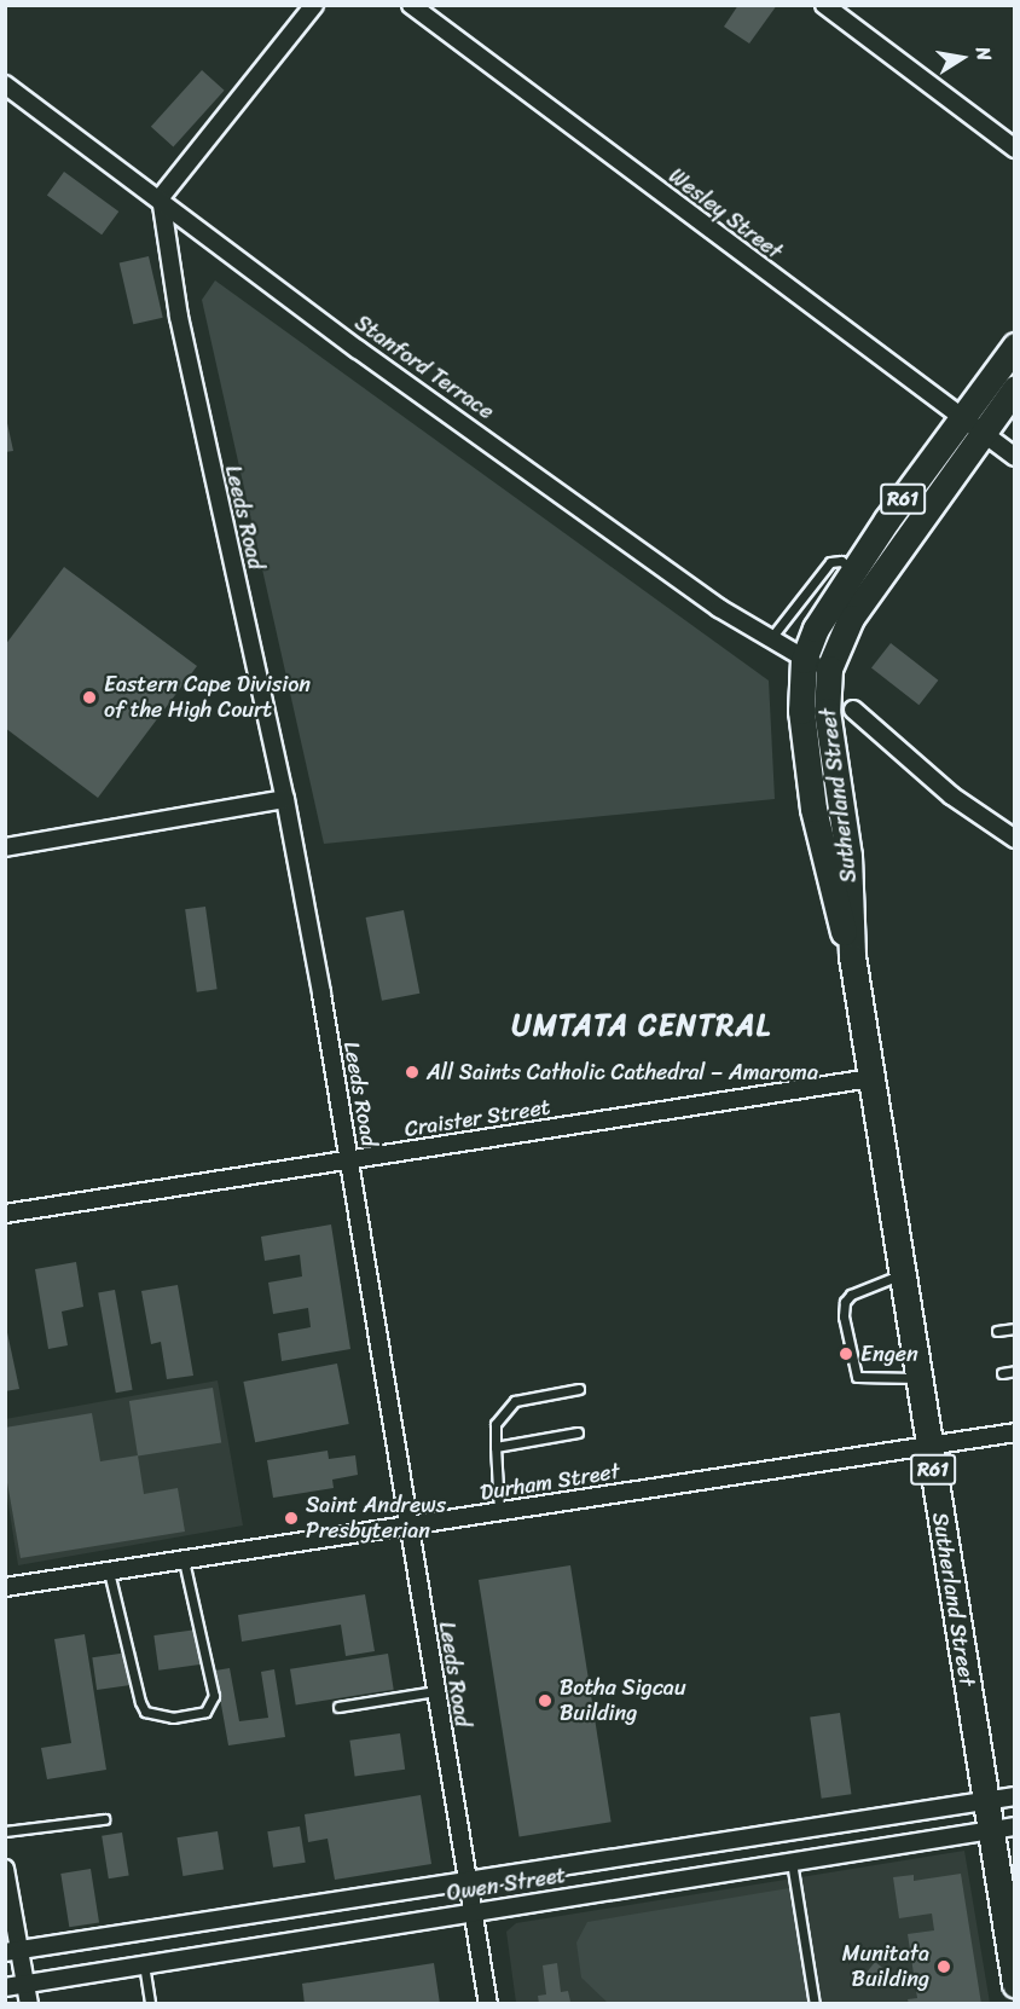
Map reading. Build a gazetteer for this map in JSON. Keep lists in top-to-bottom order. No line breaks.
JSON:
{"streets":{"main road":["R61","Sutherland Street"],"street":["Wesley Street","Stanford Terrace","Leeds Road","Craister Street","Durham Street","Owen Street"]},"crossings":[["Wesley Street","Sutherland Street"],["Stanford Terrace","Leeds Road"],["Stanford Terrace","Sutherland Street"],["Leeds Road","Craister Street"],["Leeds Road","Durham Street"],["Leeds Road","Owen Street"],["Sutherland Street","Craister Street"],["Sutherland Street","Durham Street"],["Sutherland Street","Owen Street"]],"districts":["UMTATA CENTRAL"],"places":["Eastern Cape Division of the High Court","All Saints Catholic Cathedral – Amaroma","Engen","Saint Andrews Presbyterian","Botha Sigcau Building","Munitata Building"],"north":"right"}
